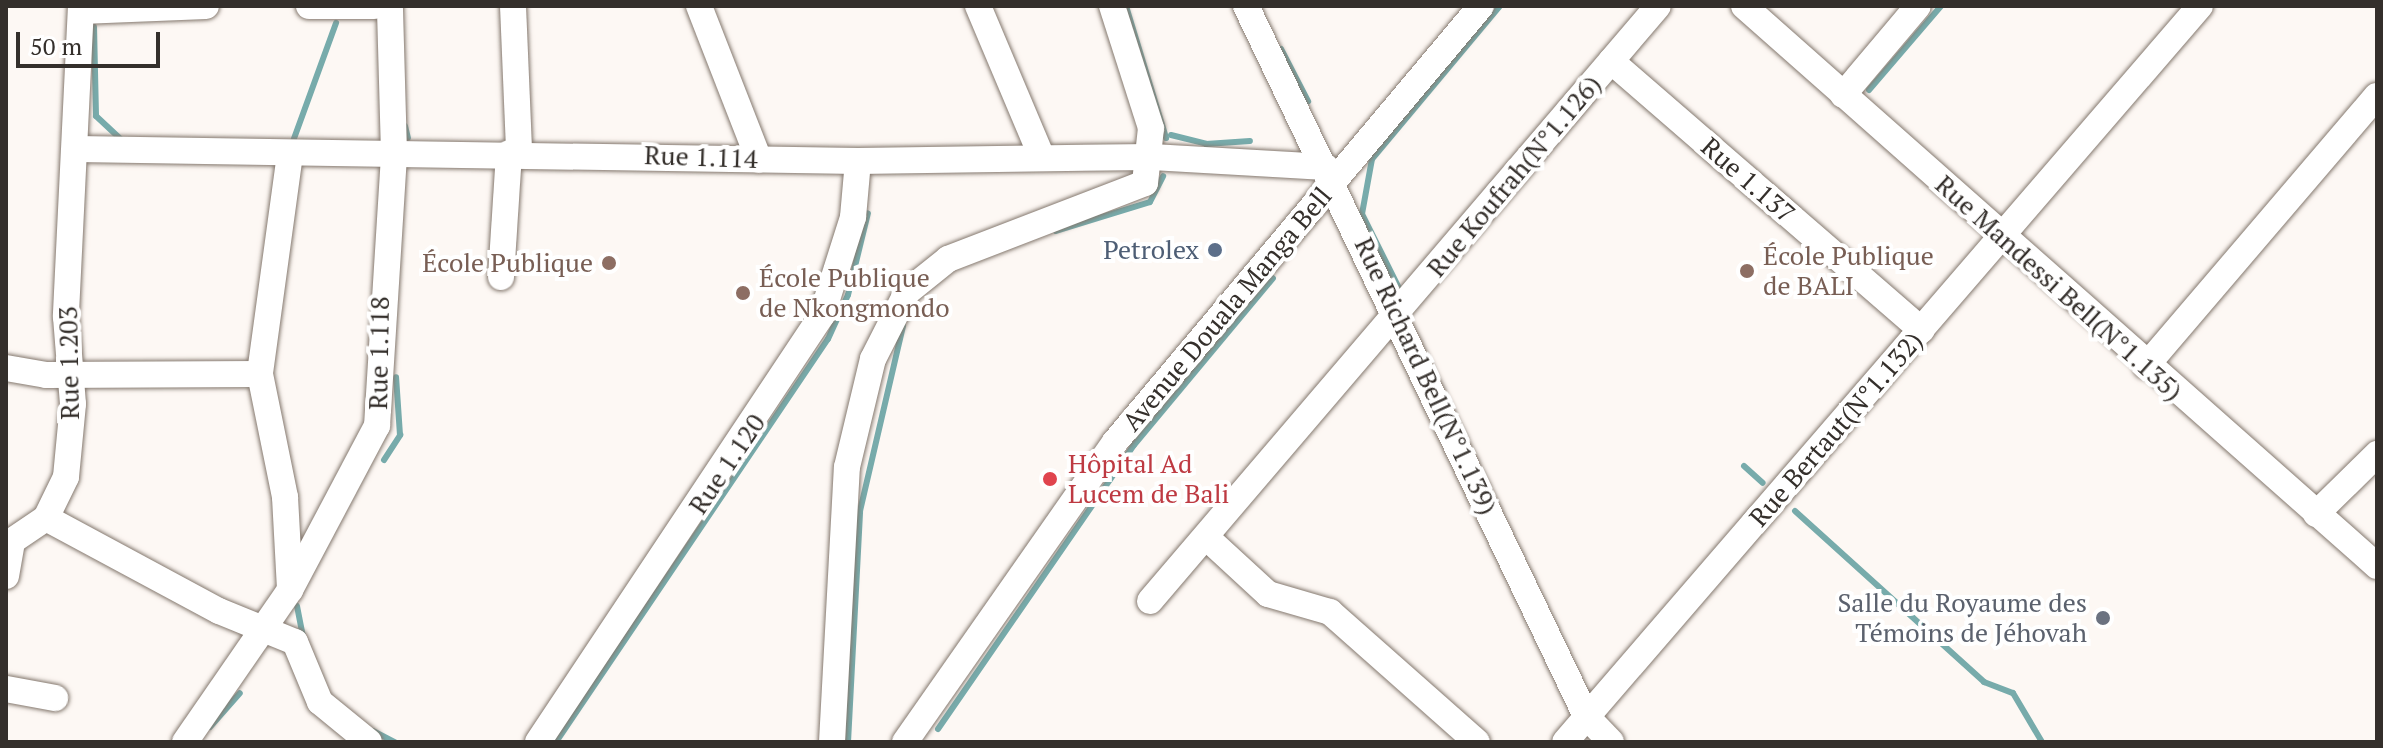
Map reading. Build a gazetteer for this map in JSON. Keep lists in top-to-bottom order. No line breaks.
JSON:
{"streets":{"street":["Rue 1.114","Rue Koufrah(N°1.126)","Rue 1.137","Rue Mandessi Bell(N°1.135)","Avenue Douala Manga Bell","Rue 1.118","Rue 1.203","Rue Richard Bell(N°1.139)","Rue Bertaut(N°1.132)","Rue 1.120"]},"crossings":[["Rue 1.114","Avenue Douala Manga Bell"],["Rue 1.114","Rue 1.118"],["Rue 1.114","Rue 1.203"],["Rue 1.114","Rue Richard Bell(N°1.139)"],["Rue 1.114","Rue 1.120"],["Rue Koufrah(N°1.126)","Rue 1.137"],["Rue Koufrah(N°1.126)","Rue Richard Bell(N°1.139)"],["Rue 1.137","Rue Bertaut(N°1.132)"],["Rue Mandessi Bell(N°1.135)","Rue Bertaut(N°1.132)"],["Avenue Douala Manga Bell","Rue Richard Bell(N°1.139)"],["Rue Richard Bell(N°1.139)","Rue Bertaut(N°1.132)"]],"places":["Petrolex","École Publique","École Publique de BALI","École Publique de Nkongmondo","Hôpital Ad Lucem de Bali","Salle du Royaume des Témoins de Jéhovah"],"scale_bar":"50 m"}
